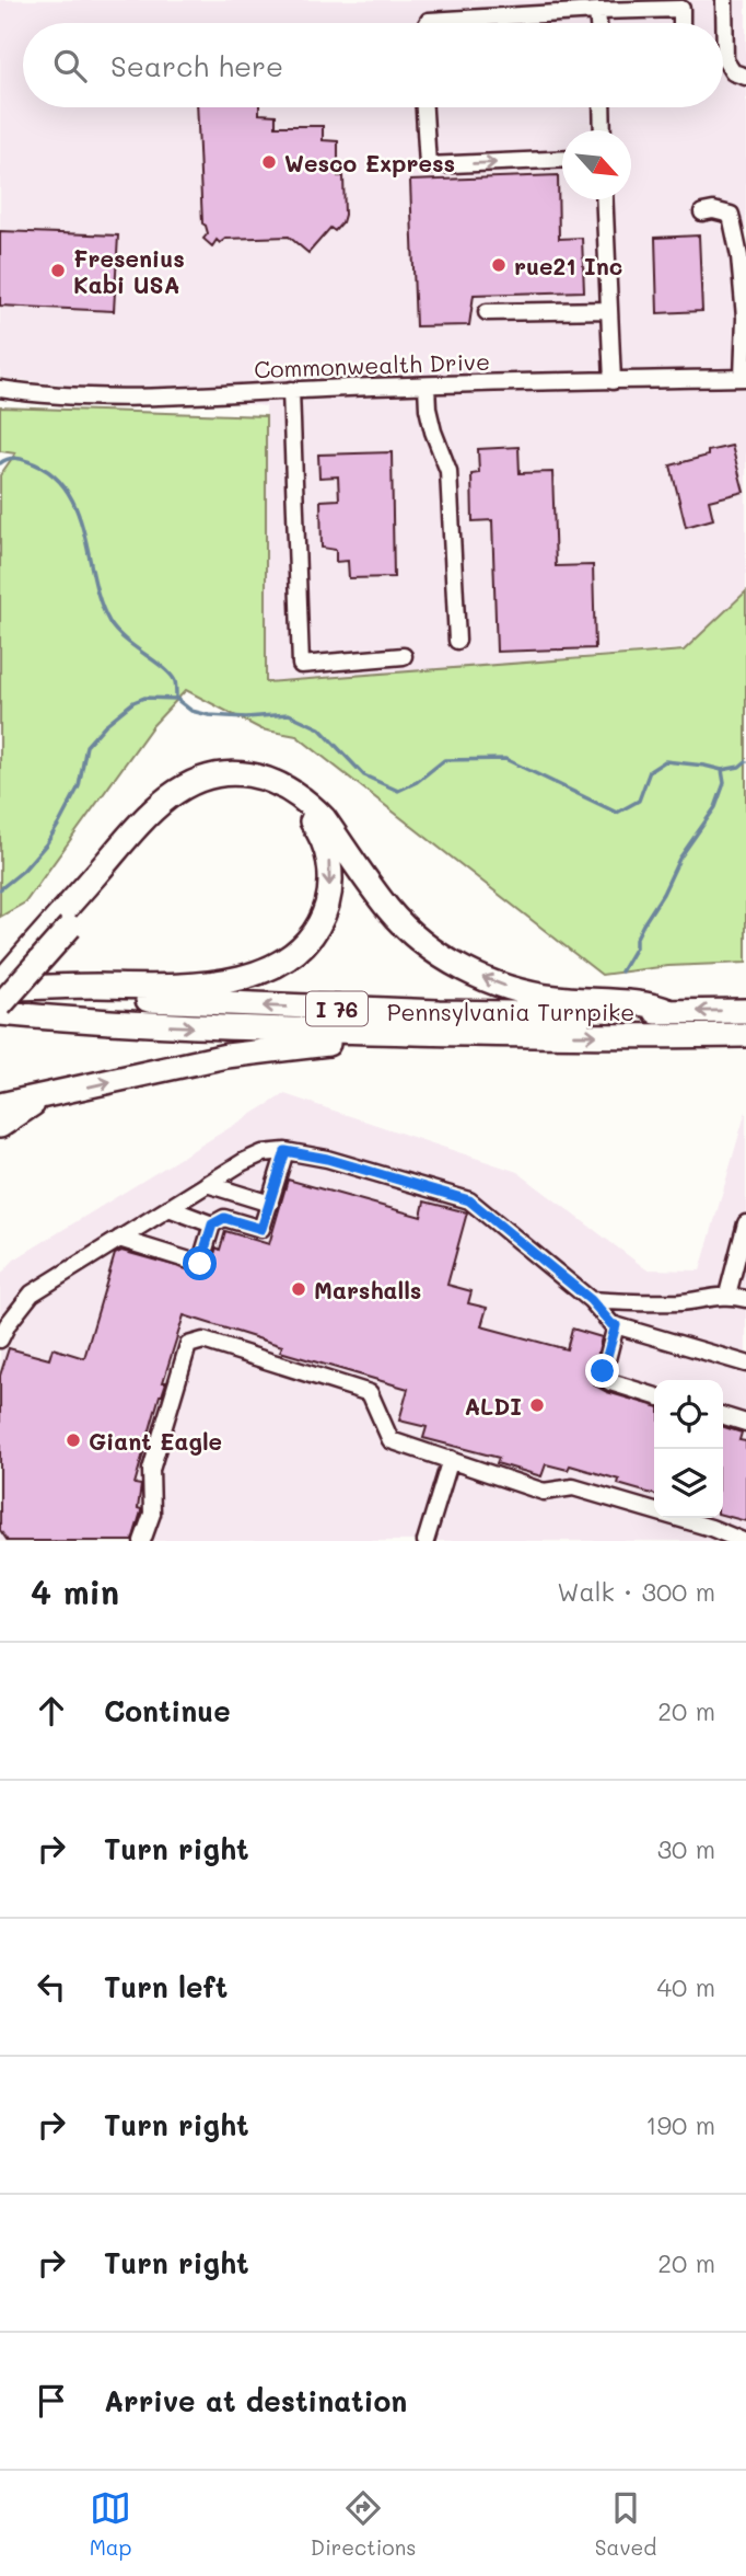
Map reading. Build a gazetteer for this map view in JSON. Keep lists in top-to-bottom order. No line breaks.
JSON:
{"streets":{"highway":["I 76","Pennsylvania Turnpike"],"street":["Commonwealth Drive"]},"places":["Wesco Express","rue21 Inc","Fresenius Kabi USA","Marshalls","ALDI","Giant Eagle"],"north":"bottom right","page":{"search":"Search here","heading":["4 min","Walk · 300 m"],"list":[["Continue","20 m"],["Turn right","30 m"],["Turn left","40 m"],["Turn right","190 m"],["Turn right","20 m"],"Arrive at destination"],"nav":["Map","Directions","Saved"]}}
